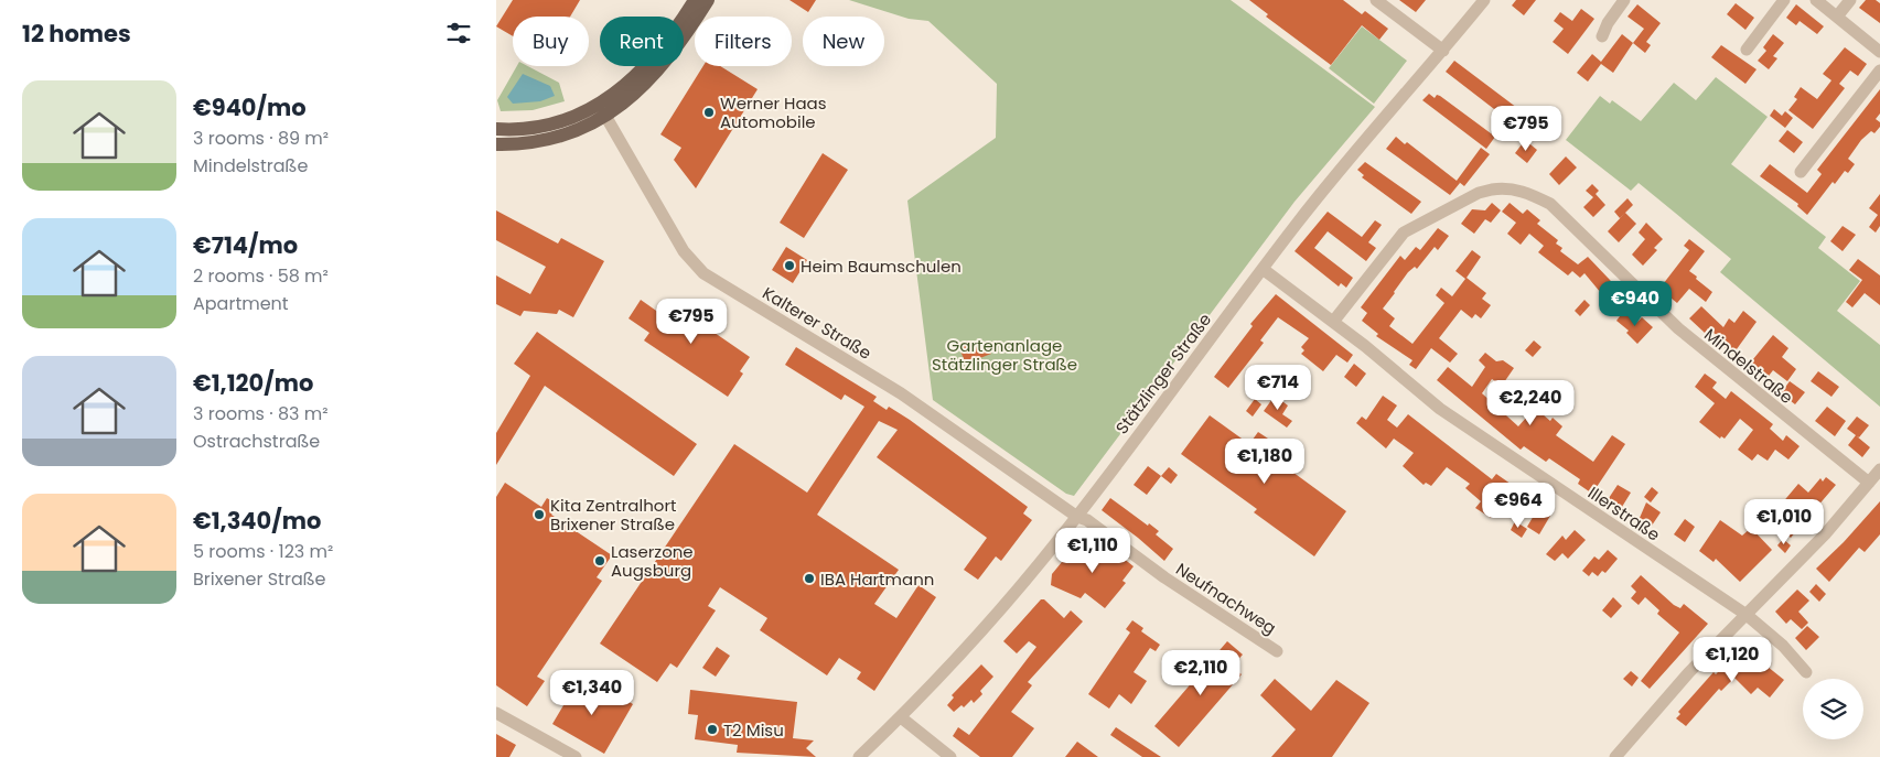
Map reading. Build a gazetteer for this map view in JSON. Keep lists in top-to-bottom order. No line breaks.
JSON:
{"streets":{"street":["Kalterer Straße","Mindelstraße","Stätzlinger Straße","Illerstraße","Neufnachweg"]},"crossings":[["Kalterer Straße","Stätzlinger Straße"],["Kalterer Straße","Neufnachweg"],["Mindelstraße","Illerstraße"],["Stätzlinger Straße","Illerstraße"],["Stätzlinger Straße","Neufnachweg"]],"parks":["Gartenanlage Stätzlinger Straße"],"places":["Werner Haas Automobile","Heim Baumschulen","Kita Zentralhort Brixener Straße","Laserzone Augsburg","IBA Hartmann","T2 Misu"],"page":{"heading":"12 homes","chip":["Buy","Rent","Filters","New"],"list":[{"name":"€940/mo","note":"3 rooms · 89 m² · Mindelstraße"},{"name":"€714/mo","note":"2 rooms · 58 m² · Apartment"},{"name":"€1,120/mo","note":"3 rooms · 83 m² · Ostrachstraße"},{"name":"€1,340/mo","note":"5 rooms · 123 m² · Brixener Straße"}],"price":["€795","€940","€795","€714","€2,240","€1,180","€964","€1,010","€1,110","€1,120","€2,110","€1,340"]}}
